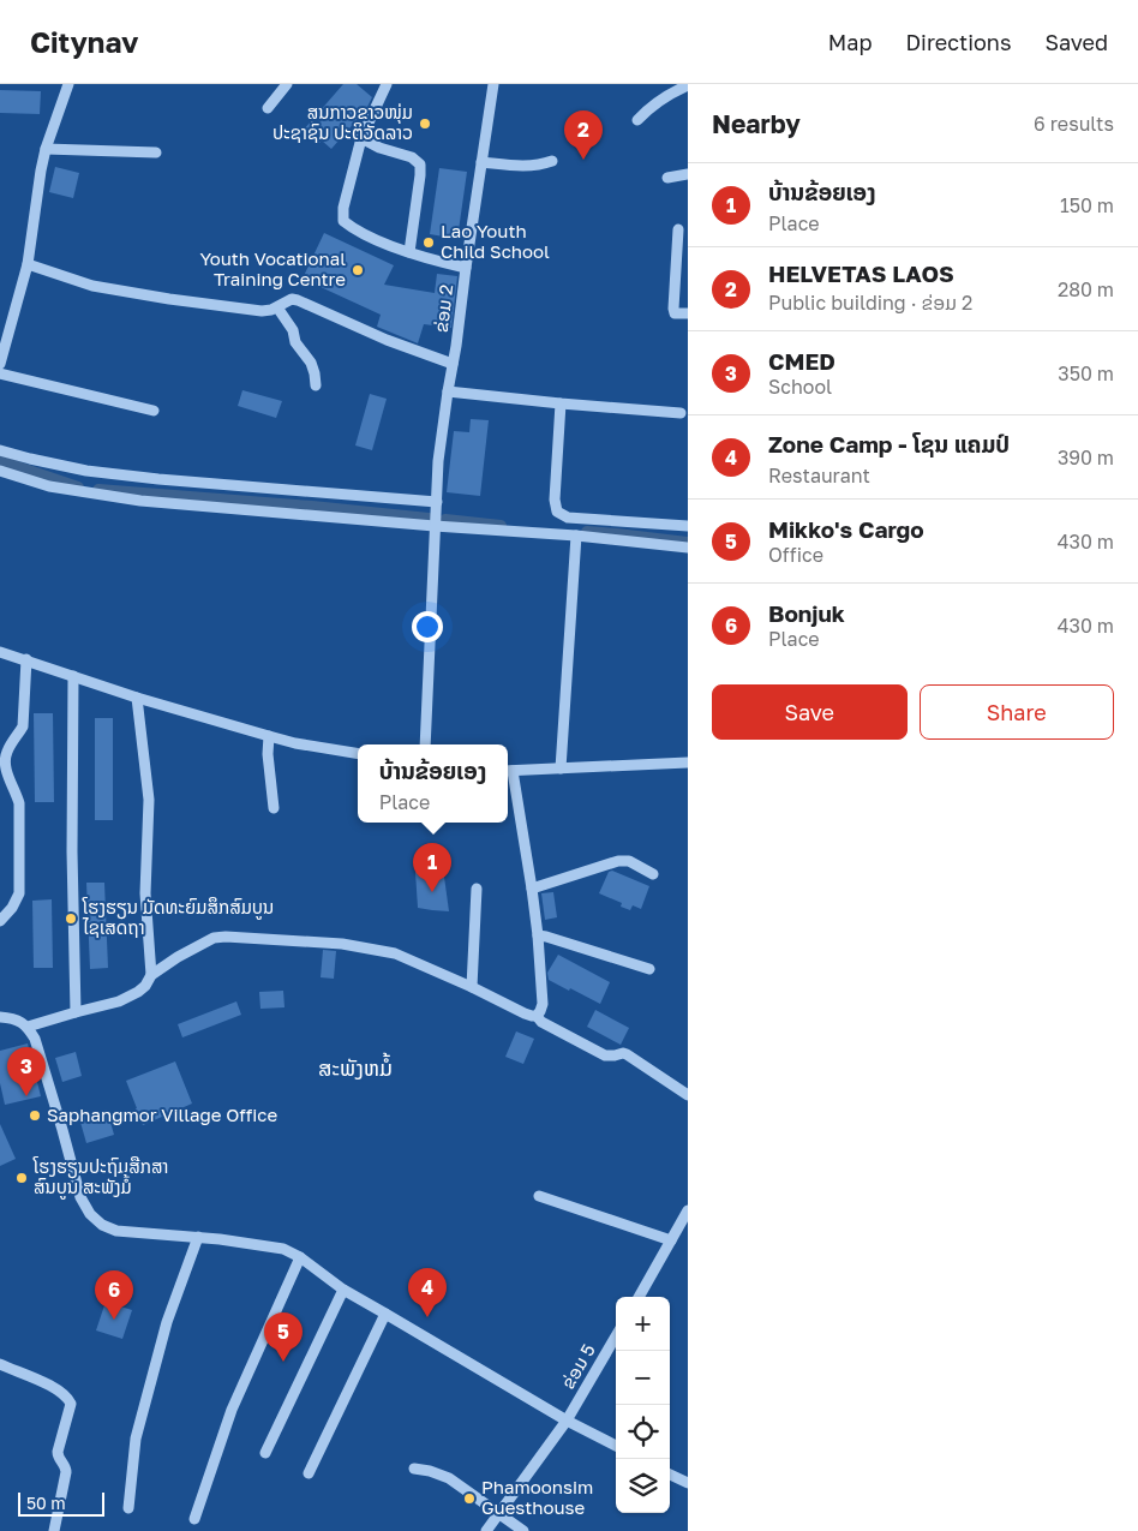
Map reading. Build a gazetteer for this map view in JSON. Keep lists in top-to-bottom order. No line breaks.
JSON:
{"streets":{"street":["ຂ່ອມ 2","ຂ່ອມ 5"]},"districts":["ສະພັງຫມໍ້"],"places":["ສູນກາວຂາວໜຸ່ມ ປະຊາຊົນ ປະຕິວັດລາວ","Lao Youth Child School","Youth Vocational Training Centre","ໂຮງຮຽນ ມັດທະຍົມສຶກສົມບູນ ໄຊເສດຖາ","Saphangmor Village Office","ໂຮງຮຽນປະຖົມສືກສາ ສົນບູນ ສະພັງມໍ້","Phamoonsim Guesthouse"],"scale_bar":"50 m","page":{"header":"Citynav","nav":["Map","Directions","Saved"],"heading":["Nearby","6 results"],"pins":["2","1","3","4","6","5"],"list":[{"mark":"1","name":"ບ້ານຂ້ອຍເອງ","note":"Place","value":"150 m"},{"mark":"2","name":"HELVETAS LAOS","note":"Public building · ຂ່ອມ 2","value":"280 m"},{"mark":"3","name":"CMED","note":"School","value":"350 m"},{"mark":"4","name":"Zone Camp - ໂຊນ ແຄມປ໌","note":"Restaurant","value":"390 m"},{"mark":"5","name":"Mikko's Cargo","note":"Office","value":"430 m"},{"mark":"6","name":"Bonjuk","note":"Place","value":"430 m"}],"buttons":["Save","Share"],"popup":["ບ້ານຂ້ອຍເອງ","Place"],"map_buttons":["+","−"],"scale":"50 m"}}
